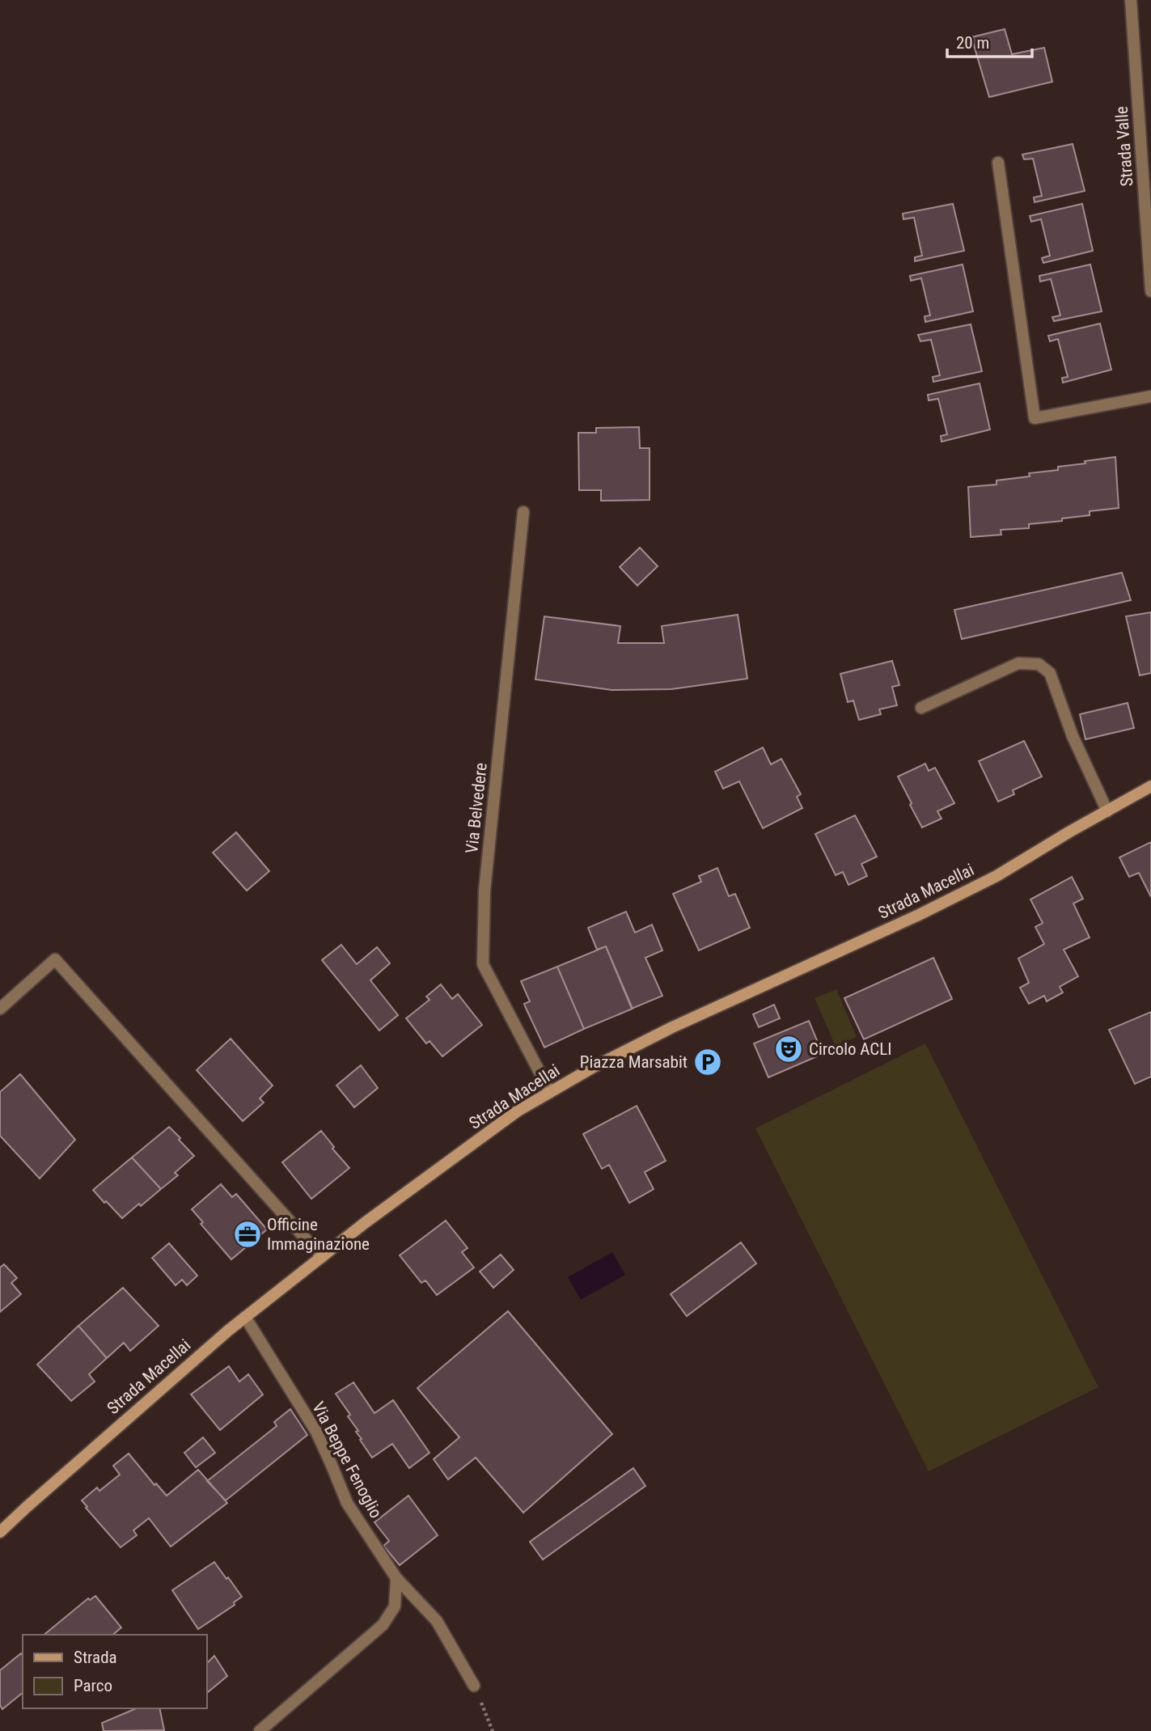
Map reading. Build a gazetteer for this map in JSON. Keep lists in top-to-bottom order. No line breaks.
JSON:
{"streets":{"street":["Strada Valle","Via Belvedere","Strada Macellai","Via Beppe Fenoglio"]},"crossings":[["Via Belvedere","Strada Macellai"],["Strada Macellai","Via Beppe Fenoglio"]],"places":{"theatre":["Circolo ACLI"],"parking":["Piazza Marsabit"],"office":["Officine Immaginazione"]},"legend":["Strada","Parco"],"scale_bar":"20 m"}
